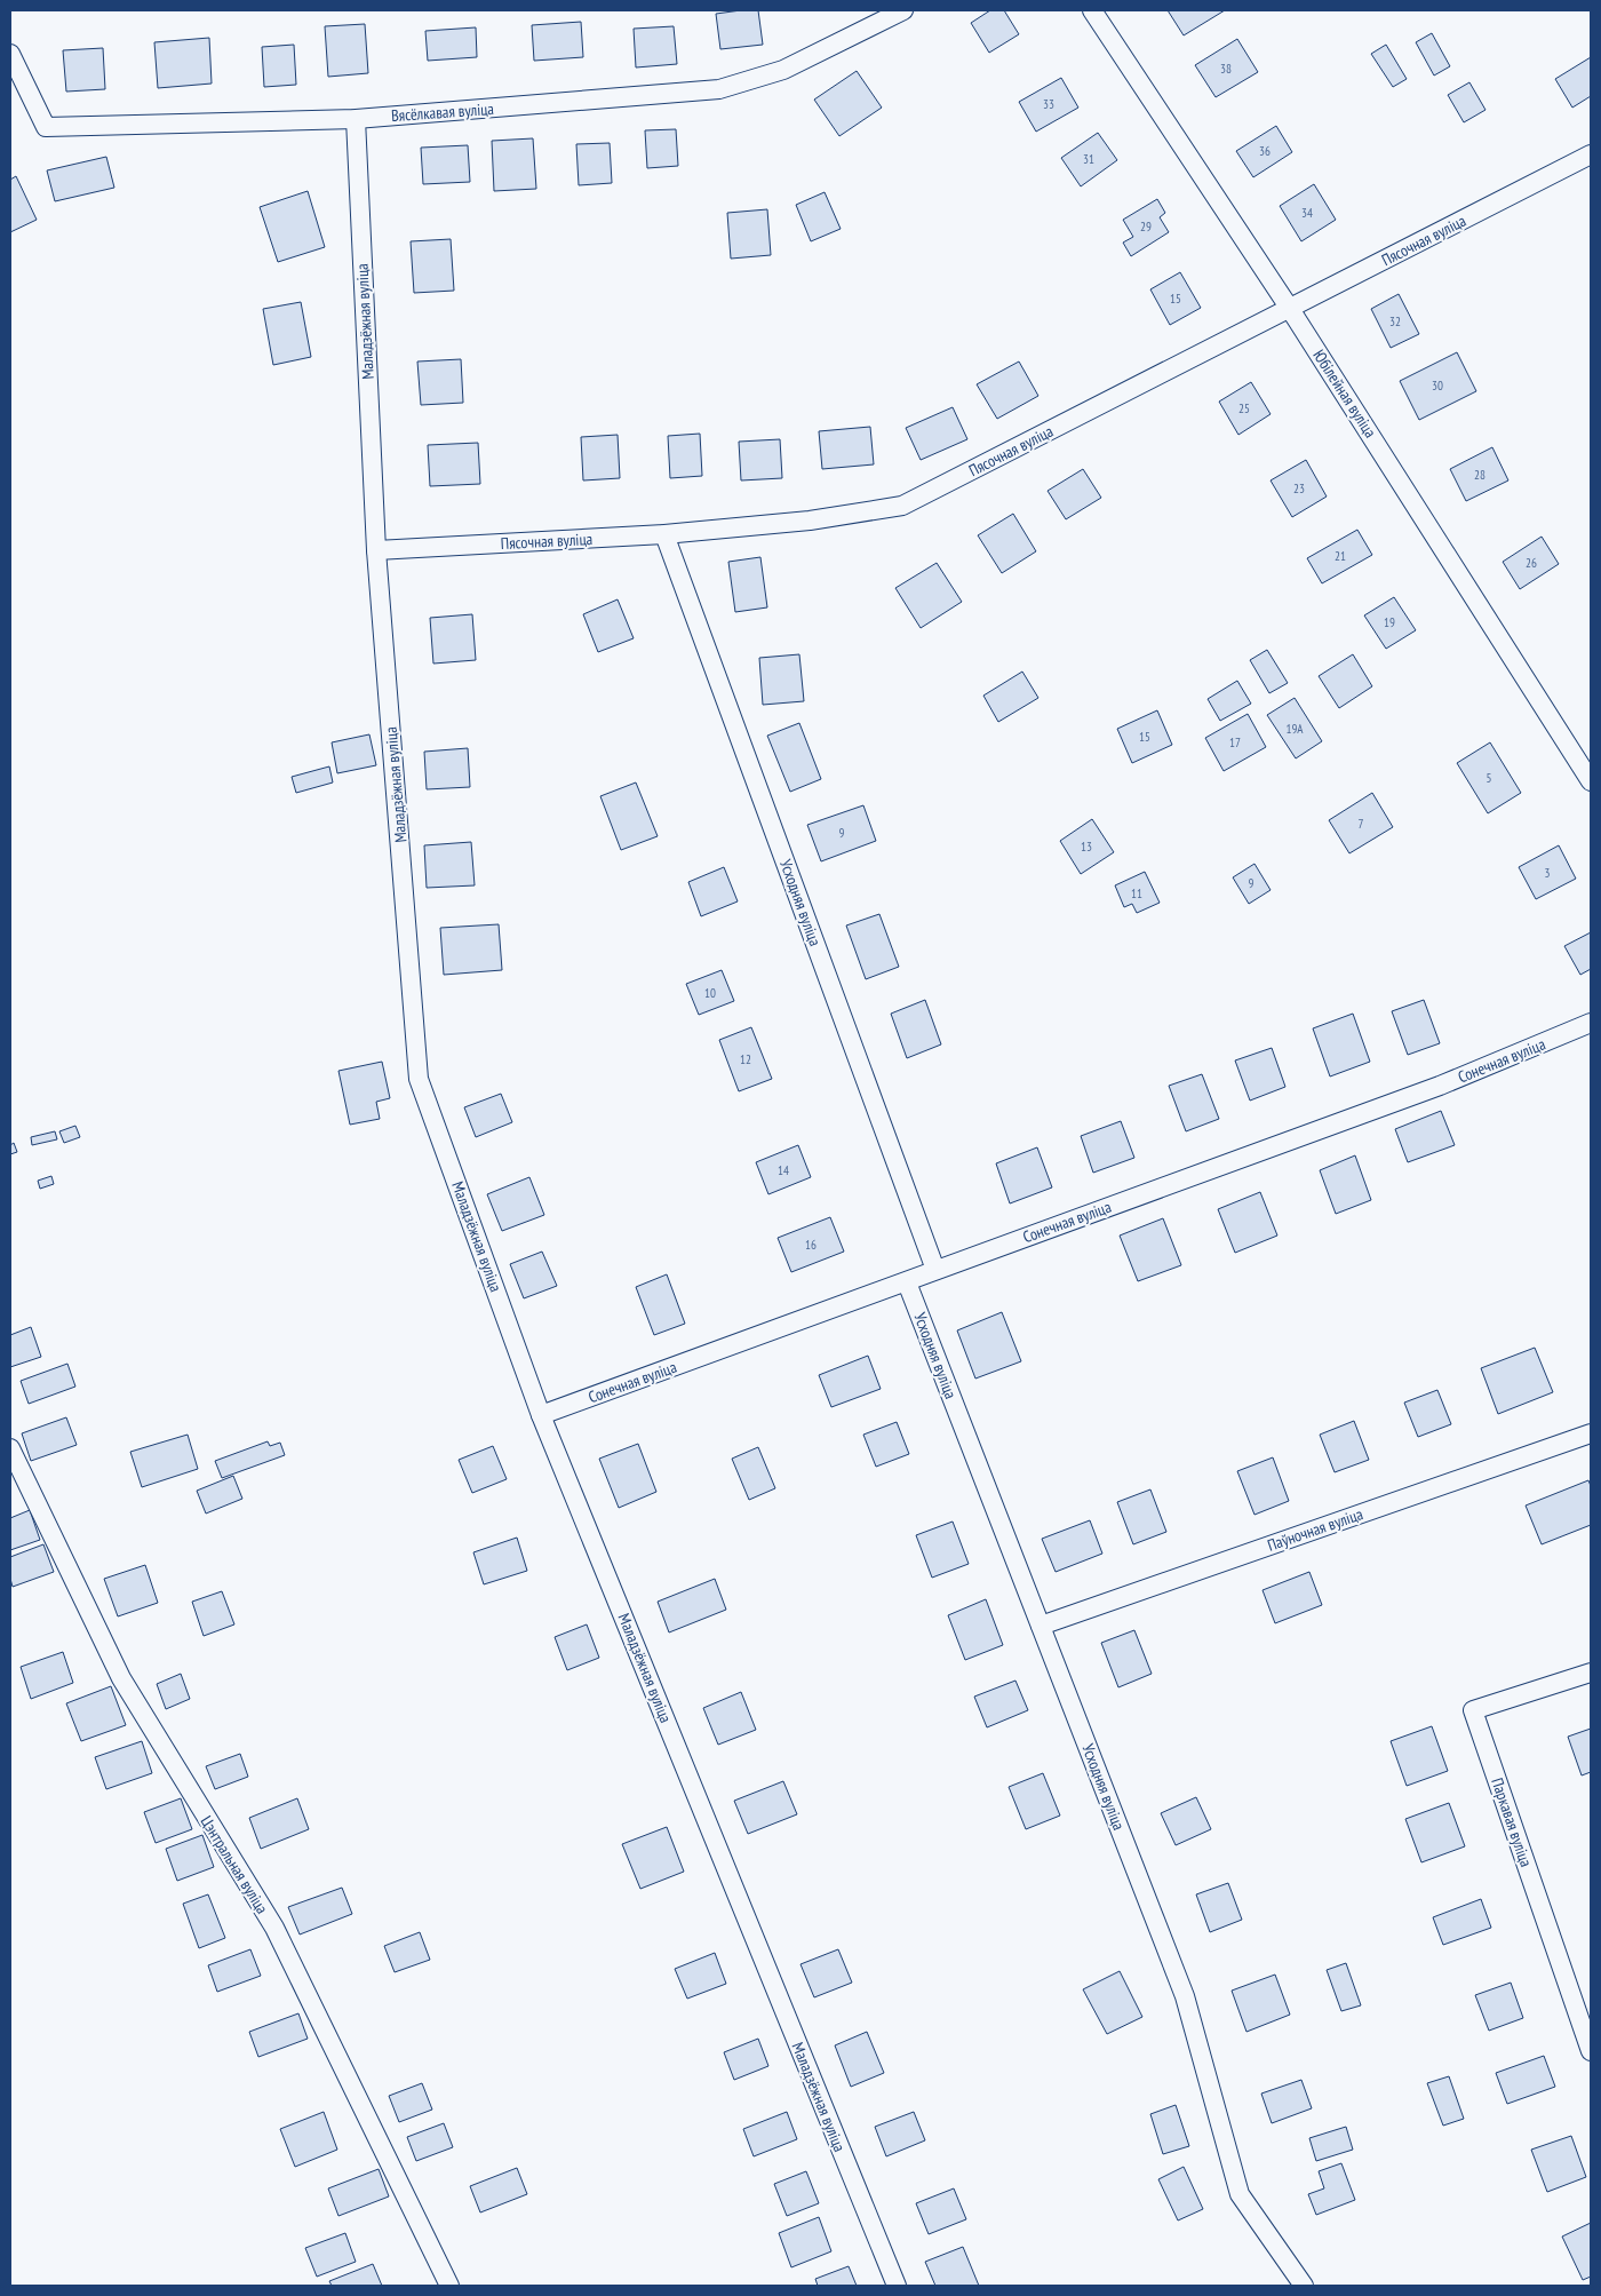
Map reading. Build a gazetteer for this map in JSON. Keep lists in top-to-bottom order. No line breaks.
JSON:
{"streets":{"street":["Вясёлкавая вуліца","Пясочная вуліца","Маладзёжная вуліца","Юбілейная вуліца","Усходняя вуліца","Сонечная вуліца","Паўночная вуліца","Паркавая вуліца","Цэнтральная вуліца"]},"crossings":[["Вясёлкавая вуліца","Маладзёжная вуліца"],["Пясочная вуліца","Маладзёжная вуліца"],["Пясочная вуліца","Юбілейная вуліца"],["Пясочная вуліца","Усходняя вуліца"],["Маладзёжная вуліца","Сонечная вуліца"],["Усходняя вуліца","Сонечная вуліца"],["Усходняя вуліца","Паўночная вуліца"]],"house_numbers":["38","33","36","31","34","29","15","32","30","25","28","23","21","26","19","19А","15","17","5","7","9","13","3","9","11","10","12","14","16"]}
